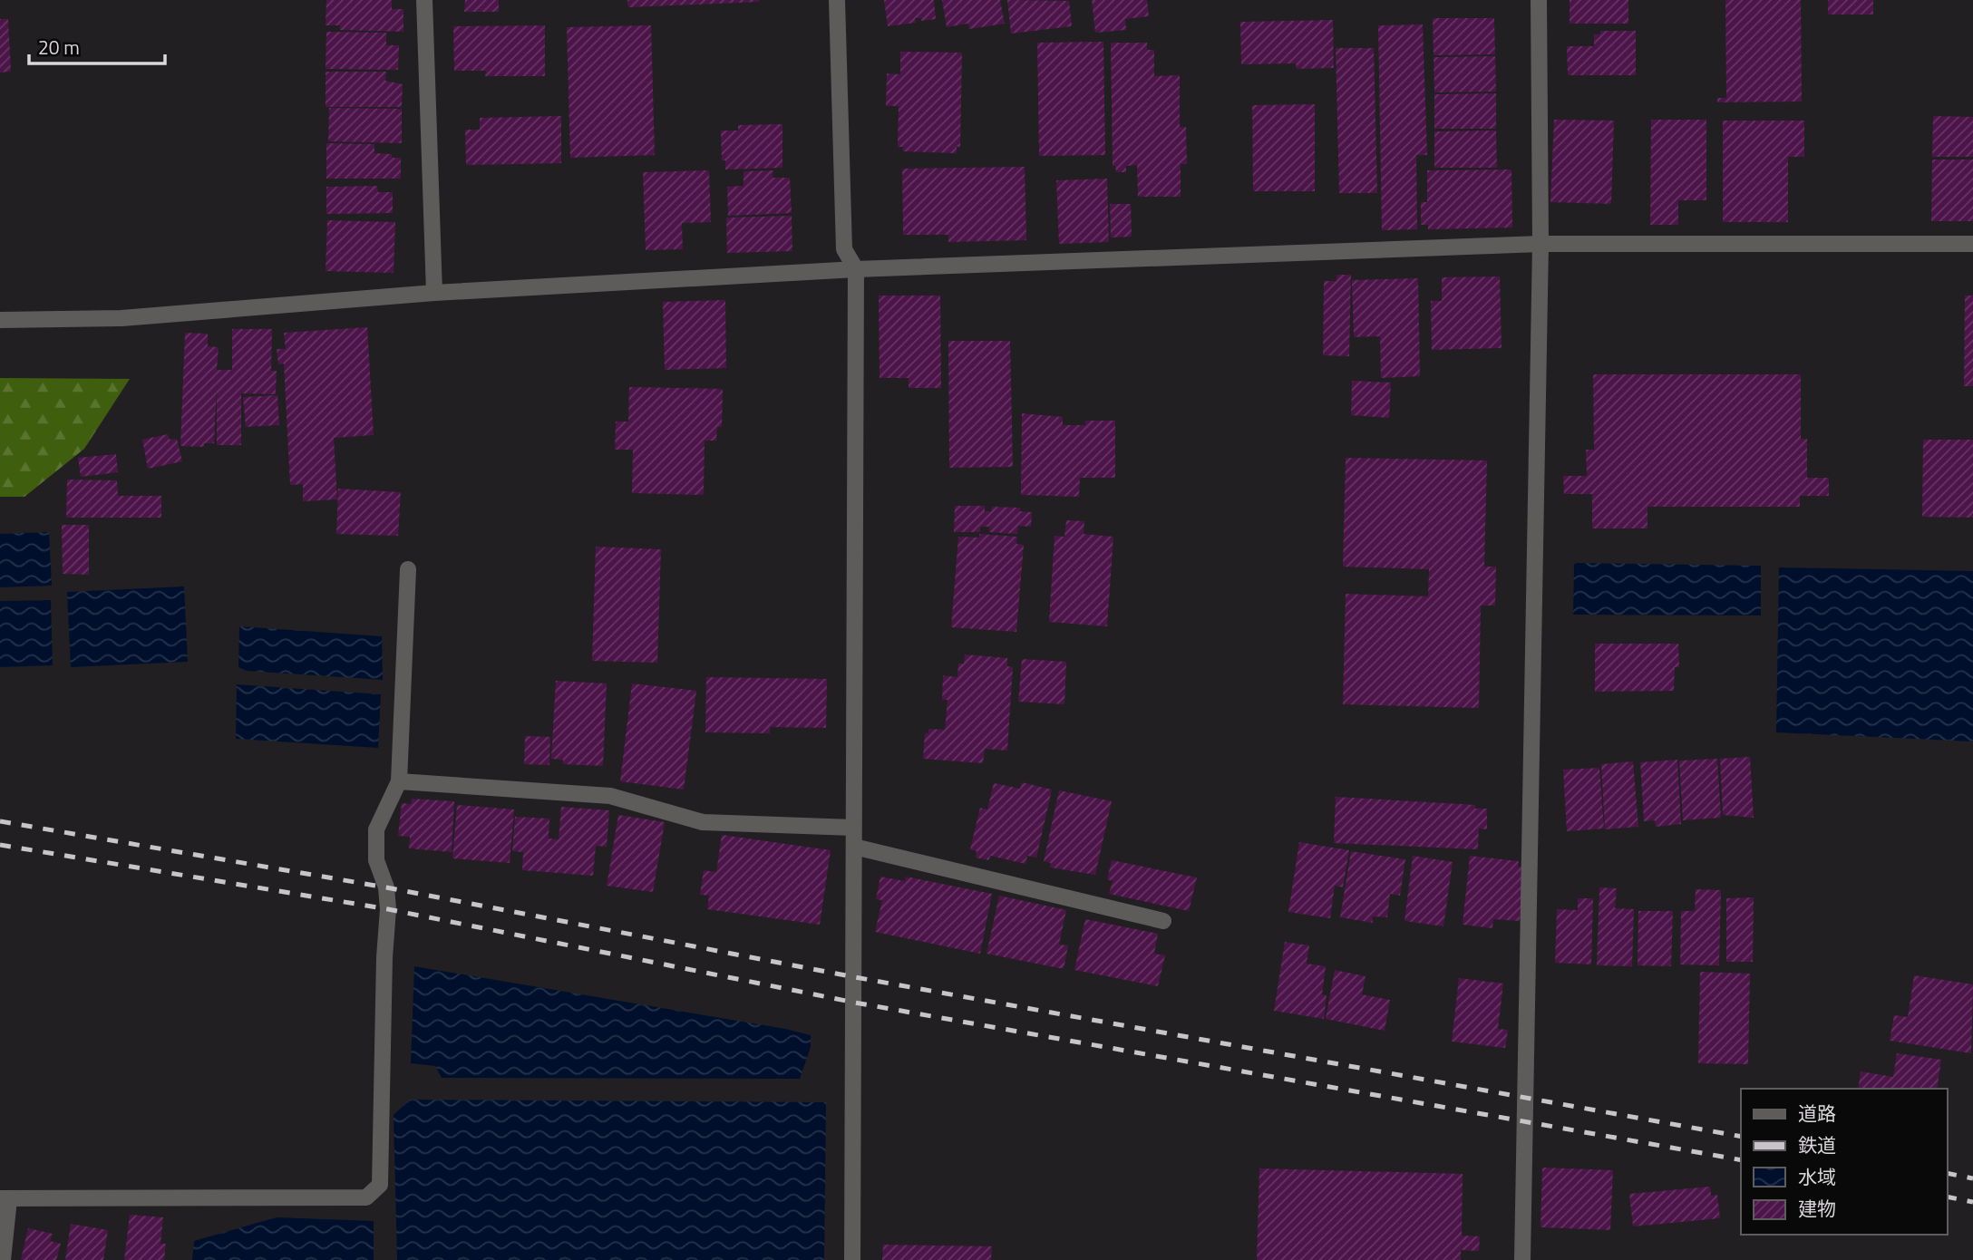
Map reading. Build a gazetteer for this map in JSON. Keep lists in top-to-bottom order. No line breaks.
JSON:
{"legend":["道路","鉄道","水域","建物"],"scale_bar":"20 m"}
